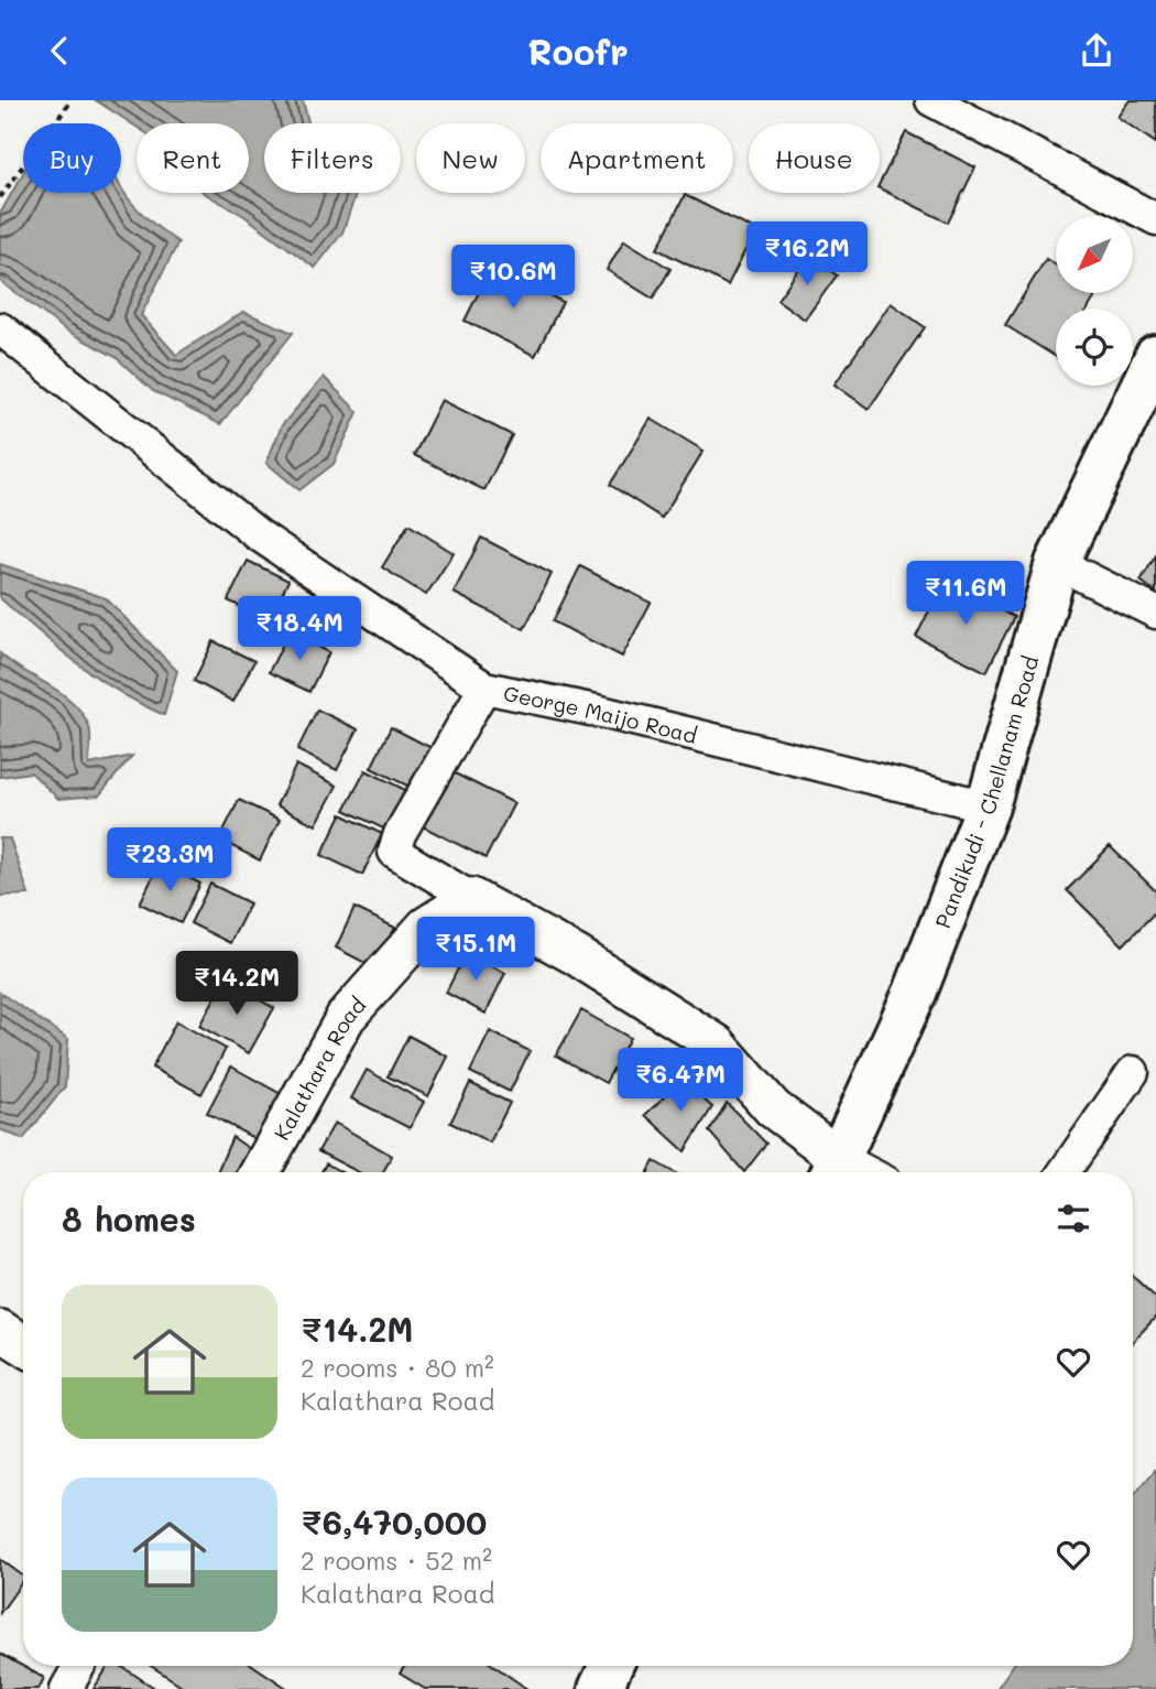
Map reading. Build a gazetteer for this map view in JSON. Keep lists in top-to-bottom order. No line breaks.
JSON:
{"streets":{"main road":["Pandikudi - Chellanam Road"],"street":["George Maijo Road","Kalathara Road"]},"crossings":[["George Maijo Road","Pandikudi - Chellanam Road"]],"north":"bottom left","page":{"header":"Roofr","chip":["Buy","Rent","Filters","New","Apartment","House"],"price":["₹16.2M","₹10.6M","₹11.6M","₹18.4M","₹23.3M","₹15.1M","₹14.2M","₹6.47M"],"heading":"8 homes","list":[{"name":"₹14.2M","note":"2 rooms · 80 m² · Kalathara Road"},{"name":"₹6,470,000","note":"2 rooms · 52 m² · Kalathara Road"}]}}
